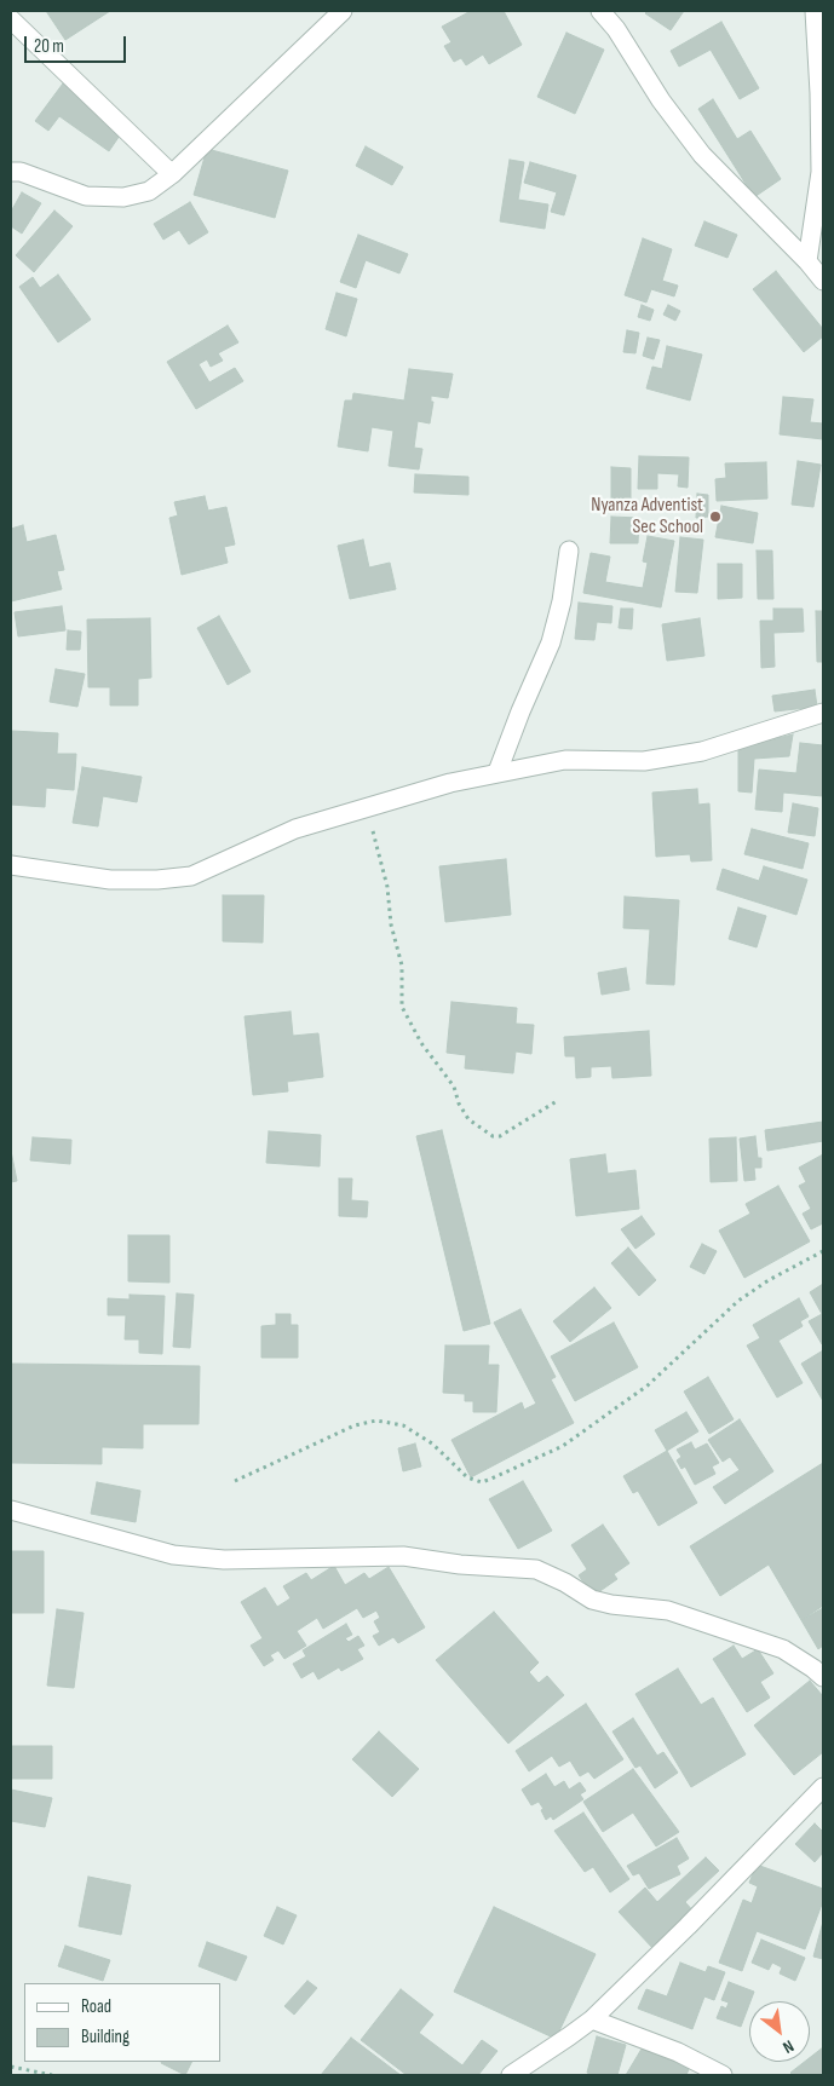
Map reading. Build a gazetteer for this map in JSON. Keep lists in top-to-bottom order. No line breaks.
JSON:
{"places":["Nyanza Adventist Sec School"],"legend":["Road","Building"],"scale_bar":"20 m","north":"bottom right"}
